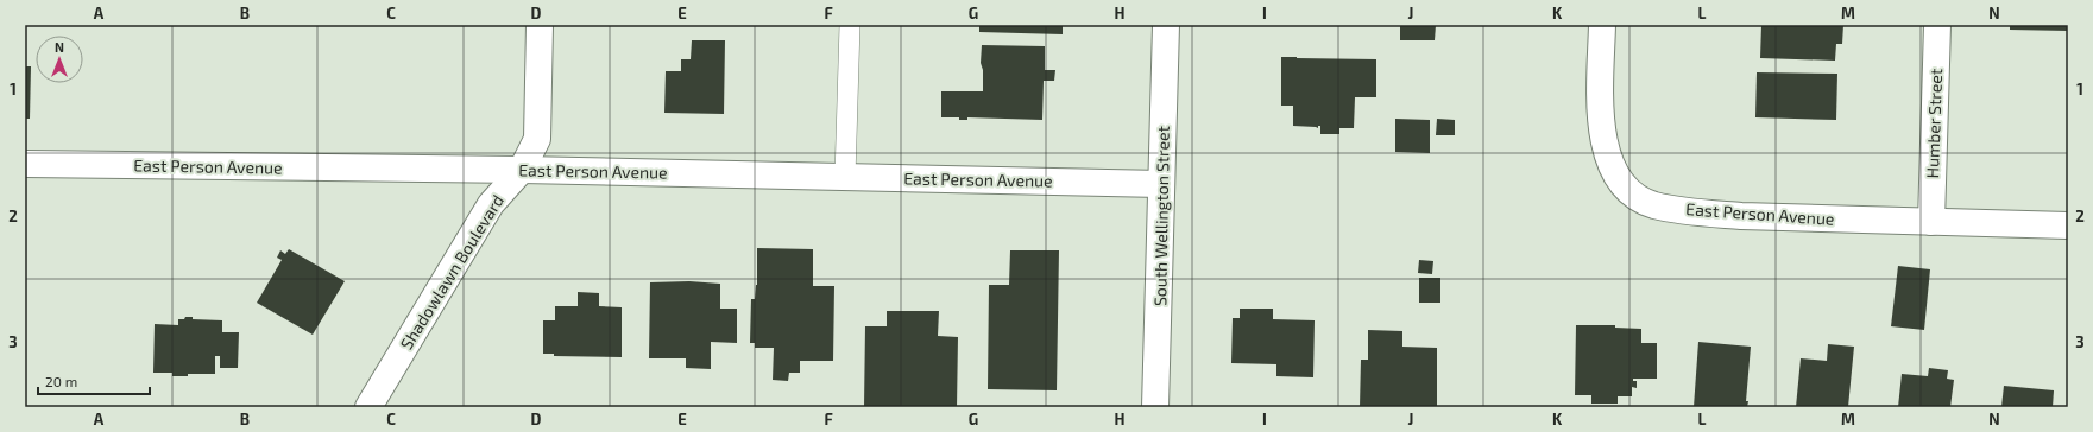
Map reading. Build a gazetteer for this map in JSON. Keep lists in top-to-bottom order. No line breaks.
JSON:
{"streets":{"street":["Humber Street","East Person Avenue","South Wellington Street","Shadowlawn Boulevard"]},"crossings":[["Humber Street","East Person Avenue"],["East Person Avenue","South Wellington Street"],["East Person Avenue","Shadowlawn Boulevard"]],"scale_bar":"20 m","north":"top","grid":{"columns":["A","B","C","D","E","F","G","H","I","J","K","L","M","N"],"rows":["1","2","3"]}}
